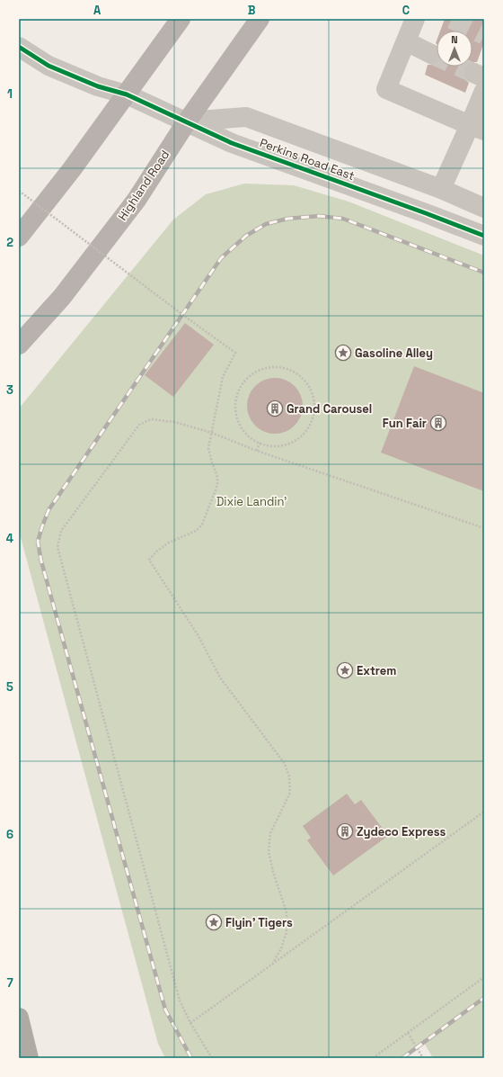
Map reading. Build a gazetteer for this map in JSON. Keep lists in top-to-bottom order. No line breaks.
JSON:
{"streets":{"main road":["Highland Road"],"street":["Perkins Road East"]},"crossings":[["Perkins Road East","Highland Road"]],"parks":["Dixie Landin'"],"places":{"place":["Gasoline Alley","Extrem","Flyin' Tigers"],"building":["Grand Carousel","Fun Fair","Zydeco Express"]},"north":"top","grid":{"columns":["A","B","C"],"rows":["1","2","3","4","5","6","7"]}}
